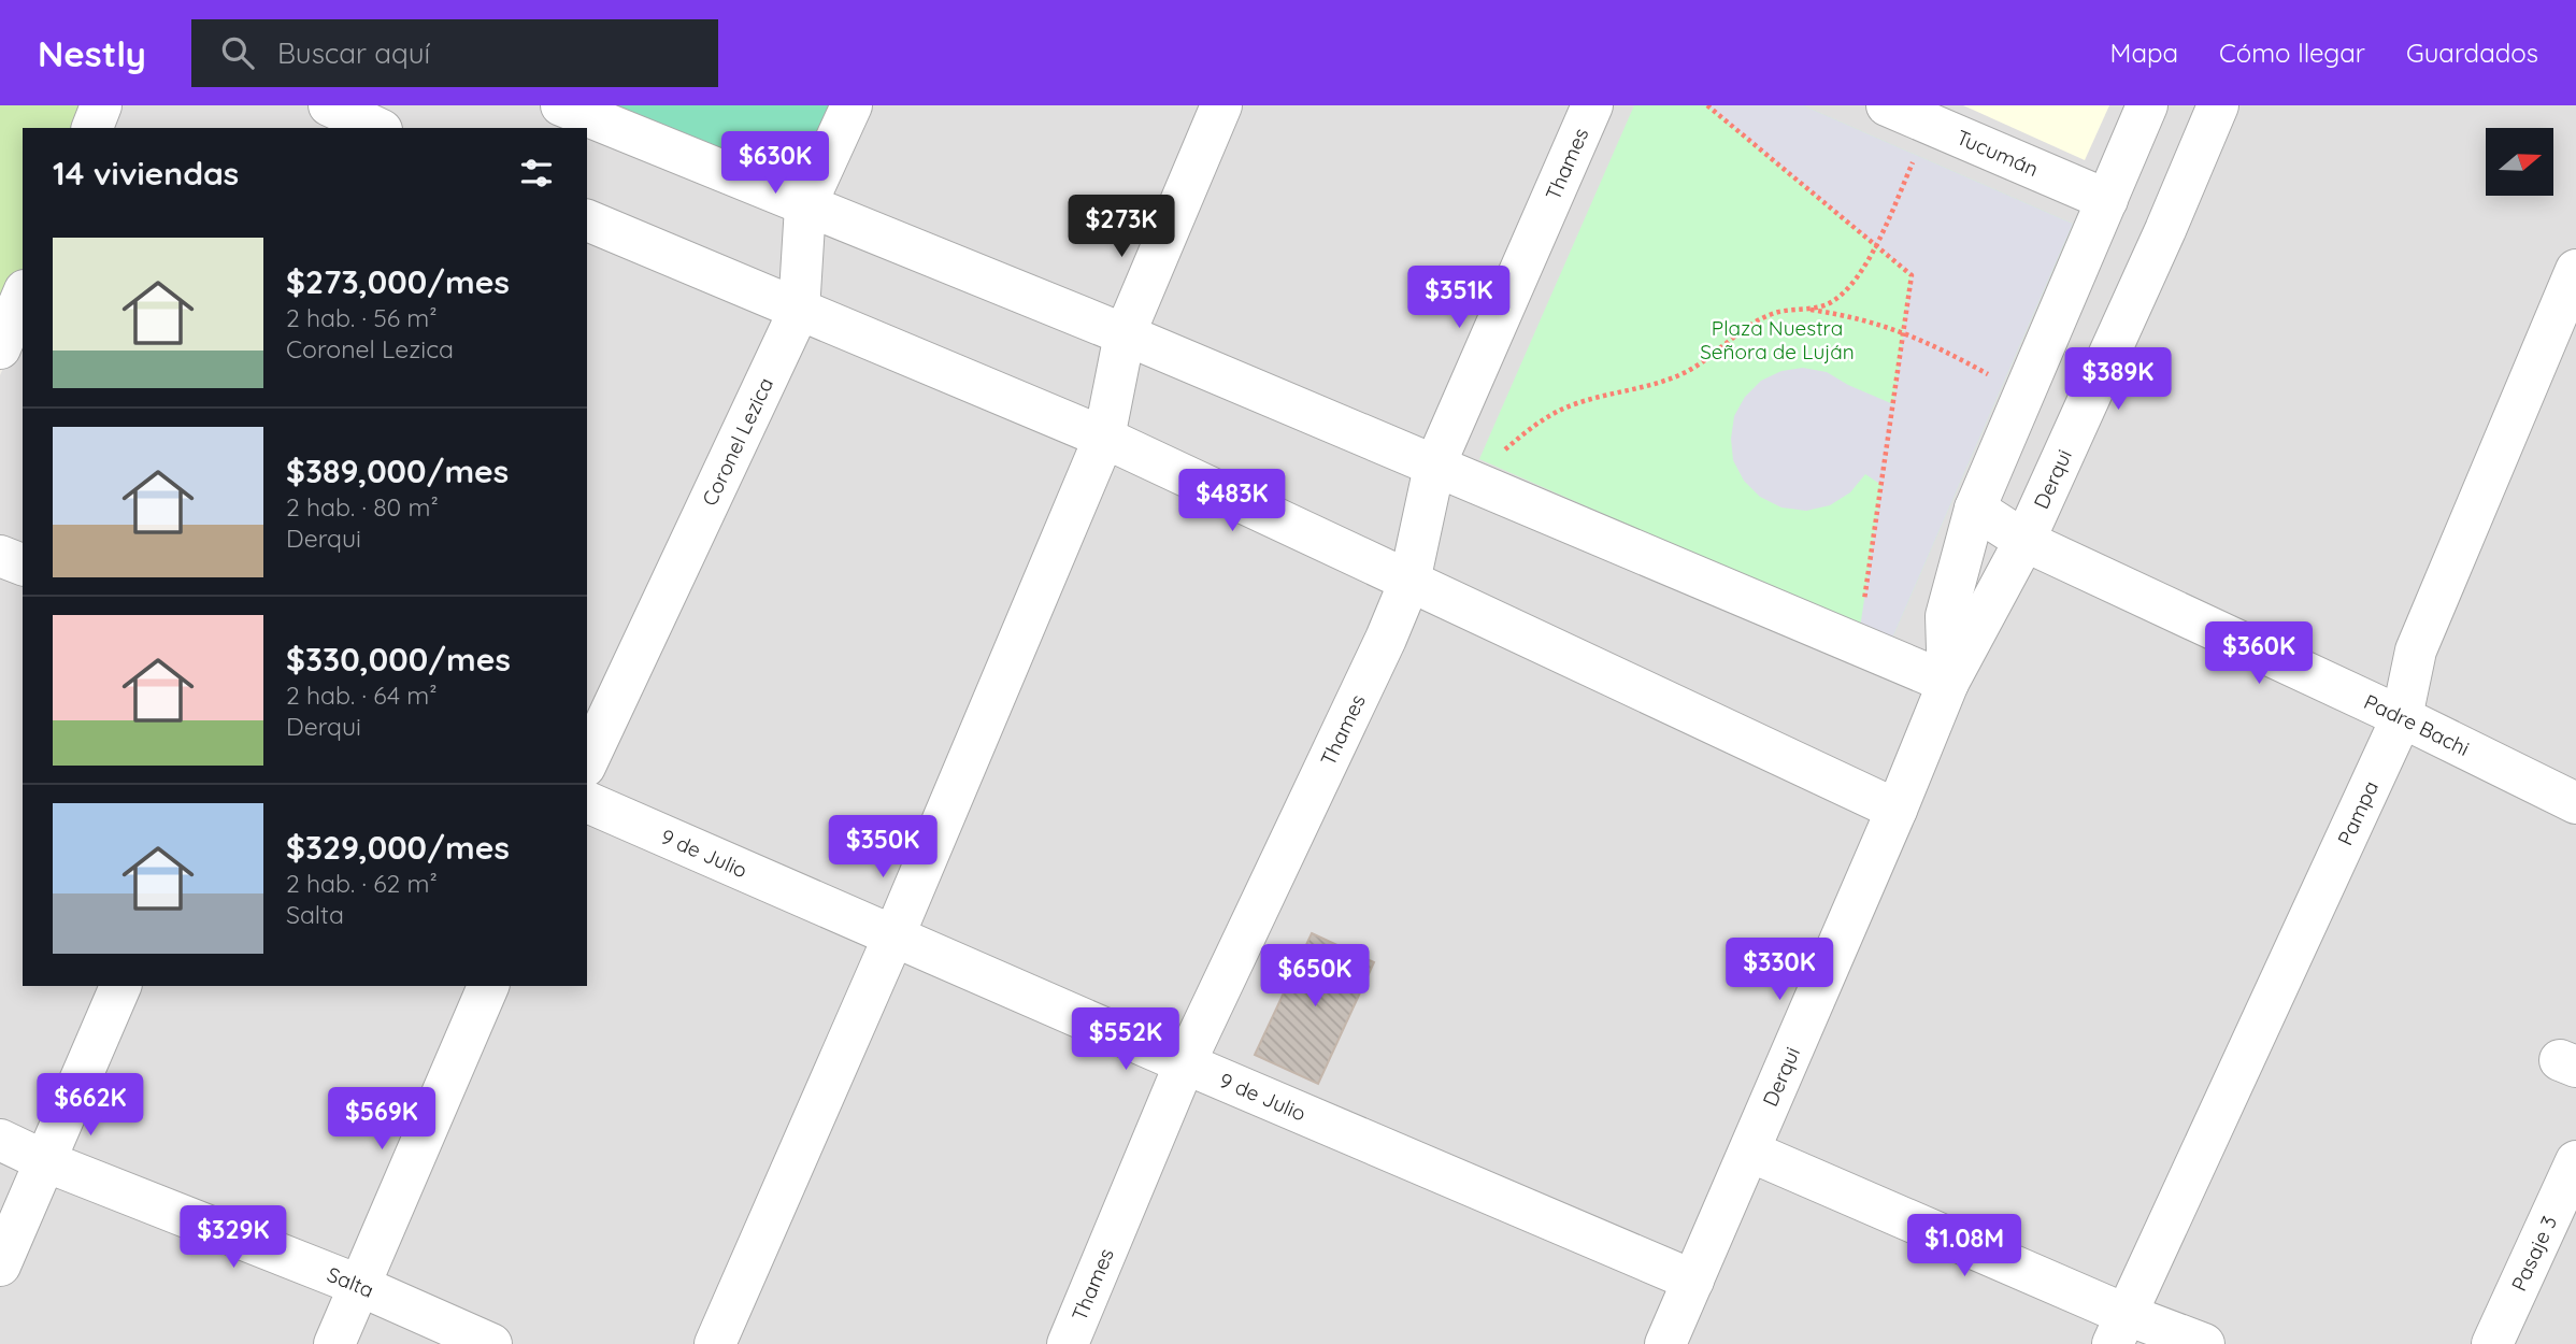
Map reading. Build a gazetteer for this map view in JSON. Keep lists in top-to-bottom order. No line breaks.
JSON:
{"streets":{"street":["Tucumán","Thames","Coronel Lezica","Derqui","Padre Bachi","Pampa","9 de Julio","Pasaje 3","Salta"]},"crossings":[["Tucumán","Derqui"],["Thames","9 de Julio"],["Derqui","Padre Bachi"],["Derqui","9 de Julio"],["Padre Bachi","Pampa"]],"parks":["Plaza Nuestra Señora de Luján"],"north":"right","page":{"header":"Nestly","search":"Buscar aquí","nav":["Mapa","Cómo llegar","Guardados"],"heading":"14 viviendas","price":["$630K","$273K","$351K","$389K","$483K","$360K","$350K","$330K","$650K","$552K","$662K","$569K","$329K","$1.08M"],"list":[{"name":"$273,000/mes","note":"2 hab. · 56 m² · Coronel Lezica"},{"name":"$389,000/mes","note":"2 hab. · 80 m² · Derqui"},{"name":"$330,000/mes","note":"2 hab. · 64 m² · Derqui"},{"name":"$329,000/mes","note":"2 hab. · 62 m² · Salta"}]}}
